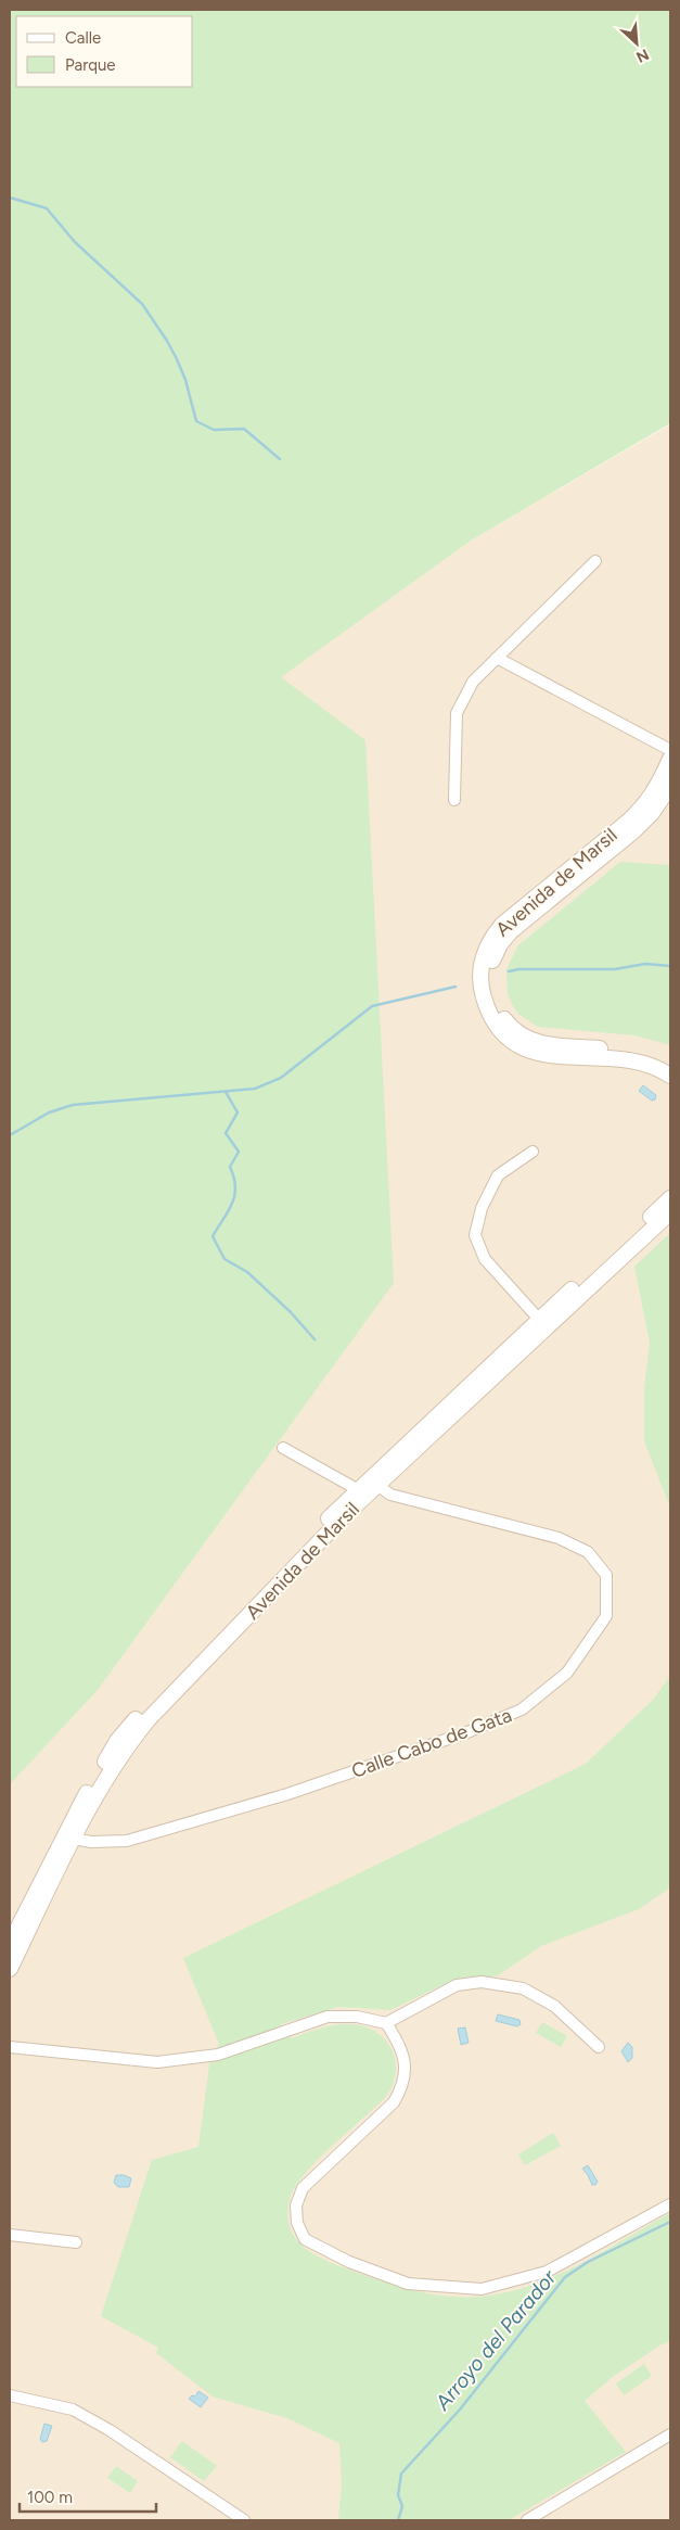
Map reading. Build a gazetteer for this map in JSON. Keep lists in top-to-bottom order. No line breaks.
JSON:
{"streets":{"street":["Avenida de Marsil","Calle Cabo de Gata"]},"crossings":[["Avenida de Marsil","Calle Cabo de Gata"]],"water":["Arroyo del Parador"],"legend":["Calle","Parque"],"scale_bar":"100 m","north":"bottom right"}
